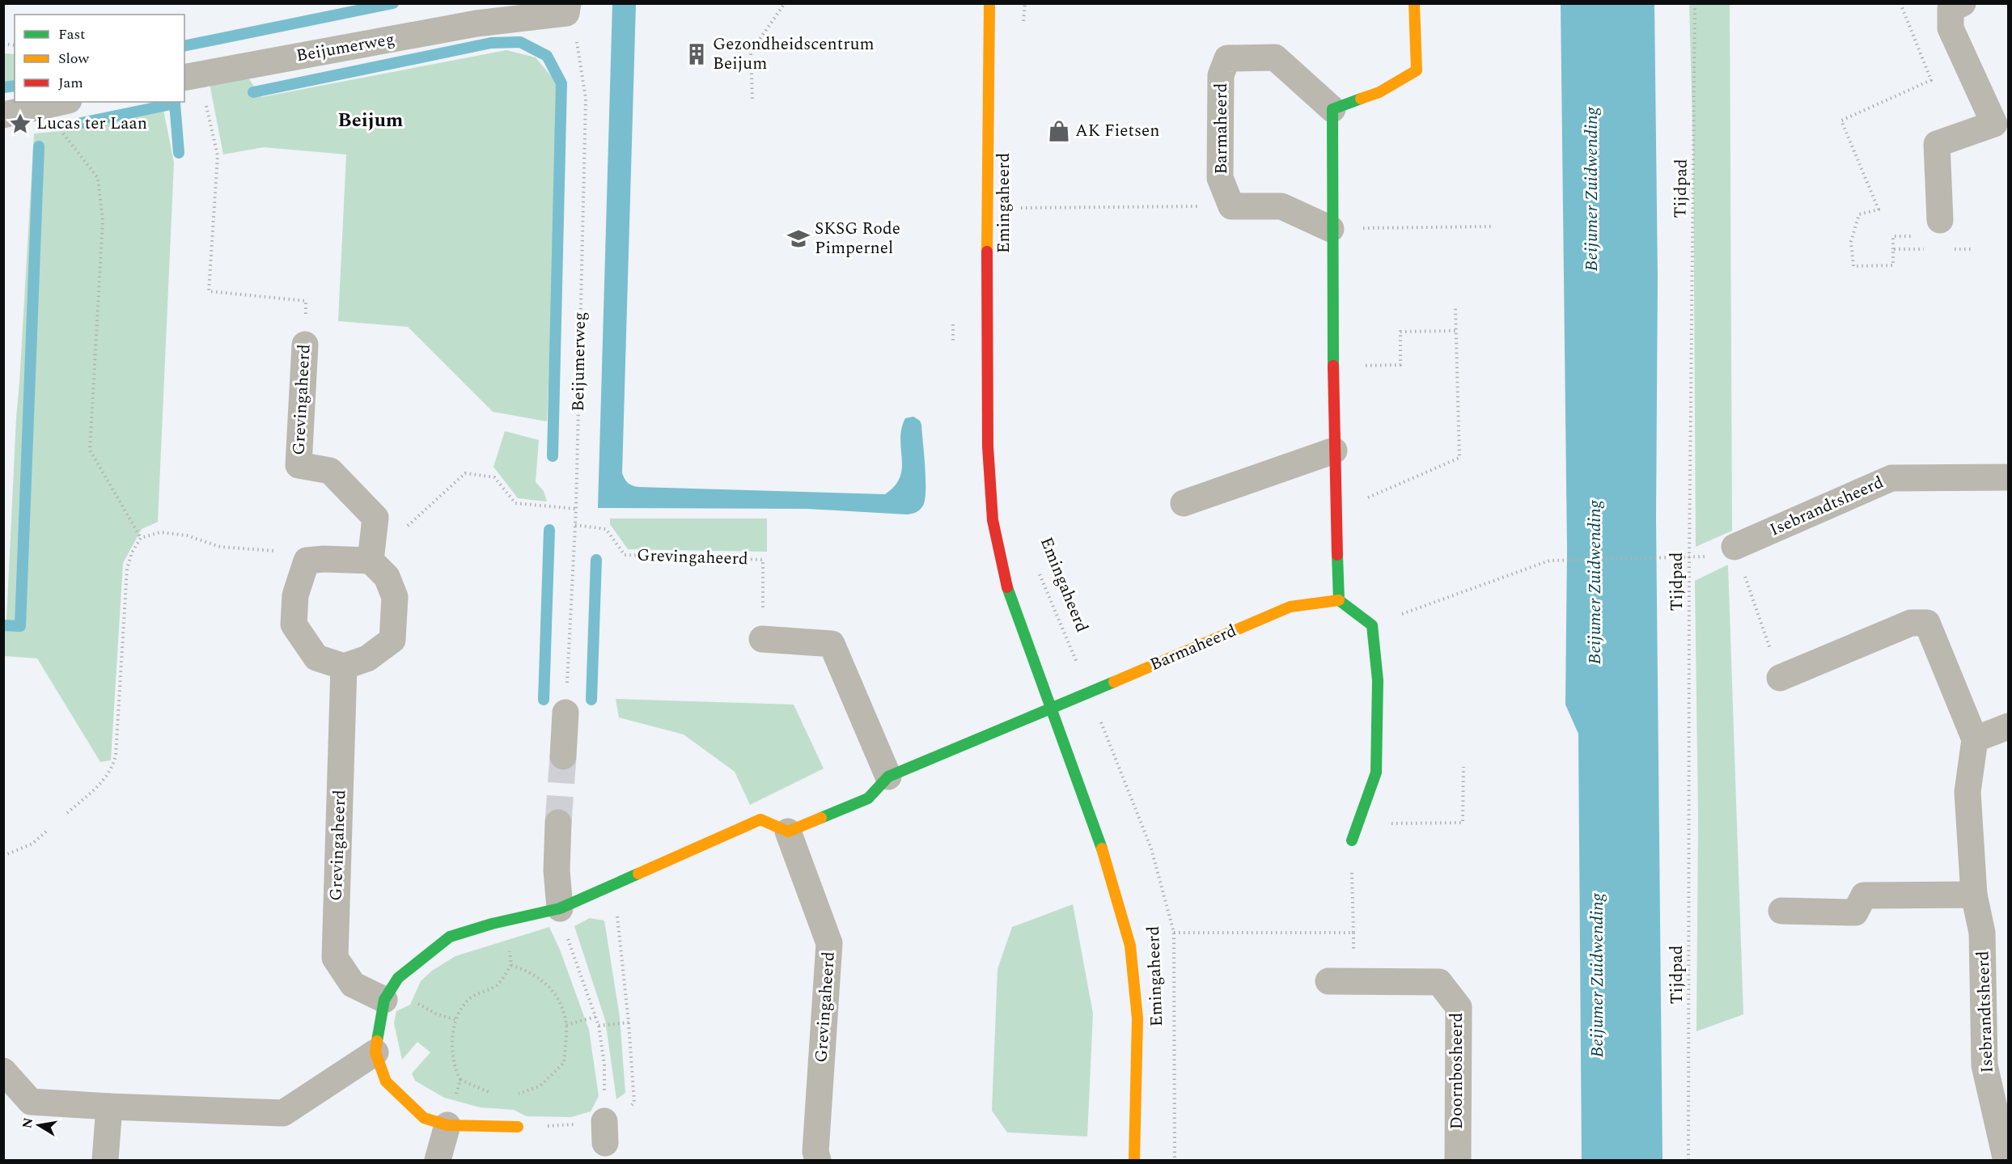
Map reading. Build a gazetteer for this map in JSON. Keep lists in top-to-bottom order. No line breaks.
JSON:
{"streets":{"street":["Beijumerweg","Barmaheerd","Emingaheerd","Grevingaheerd","Isebrandtsheerd","Doornbosheerd"],"path":["Tijdpad"]},"crossings":[["Beijumerweg","Grevingaheerd"],["Barmaheerd","Emingaheerd"]],"districts":["Beijum"],"water":["Beijumer Zuidwending"],"places":{"building":["Gezondheidscentrum Beijum"],"place":["Lucas ter Laan"],"shop":["AK Fietsen"],"school or university":["SKSG Rode Pimpernel"]},"legend":["Fast","Slow","Jam"],"north":"left"}
